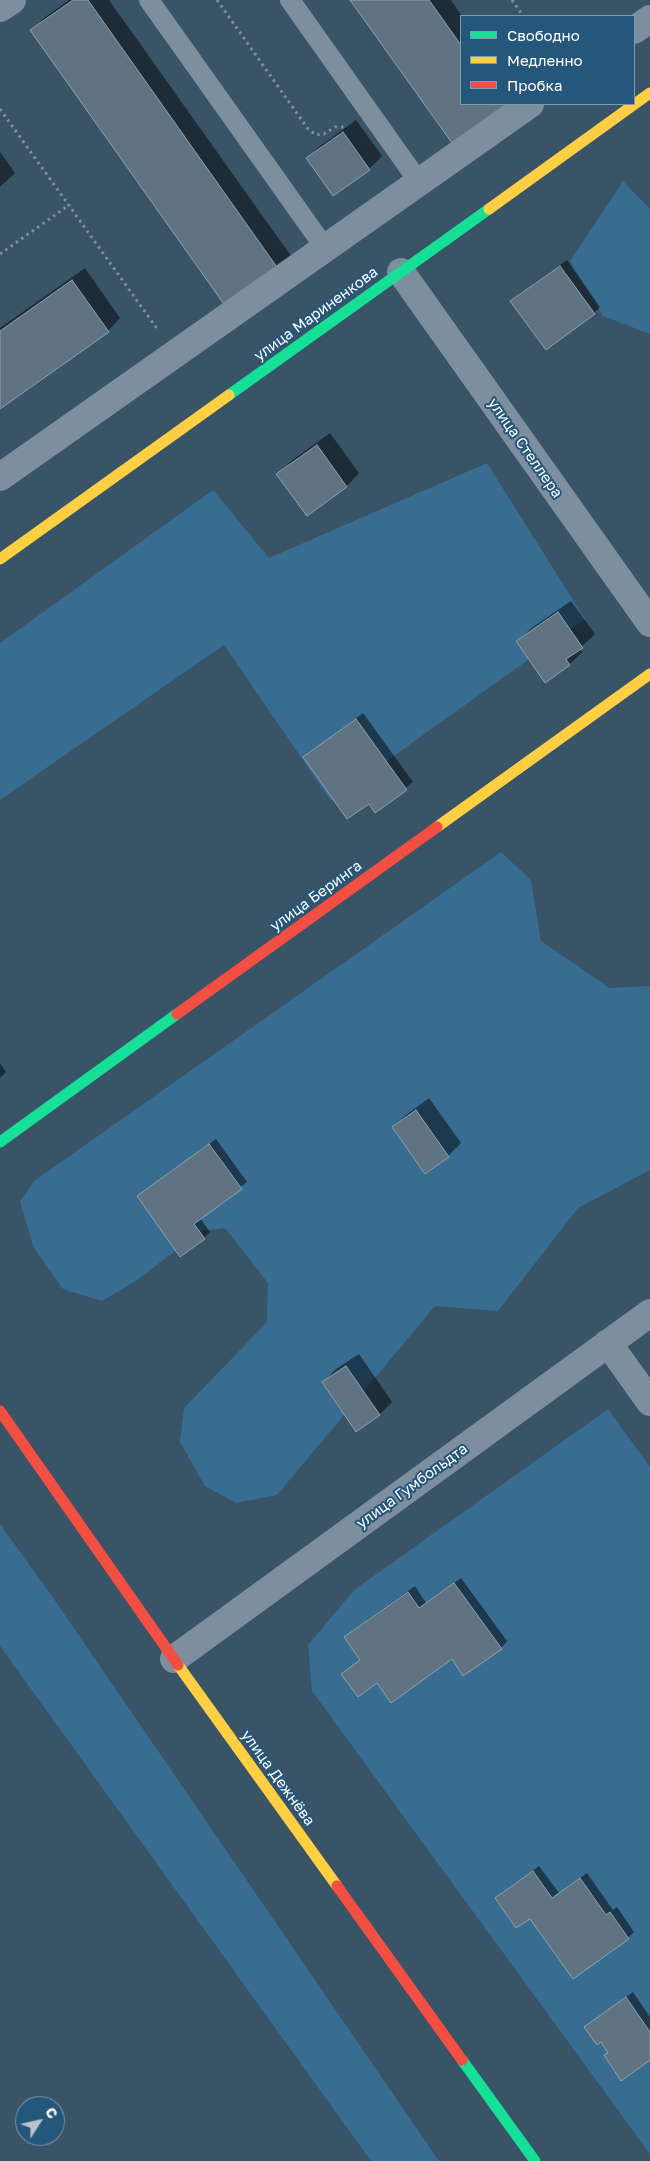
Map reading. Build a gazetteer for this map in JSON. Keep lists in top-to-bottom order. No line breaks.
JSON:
{"streets":{"street":["улица Мариненкова","улица Стеллера","улица Беринга","улица Гумбольдта","улица Дежнёва"]},"crossings":[["улица Мариненкова","улица Стеллера"],["улица Гумбольдта","улица Дежнёва"]],"legend":["Свободно","Медленно","Пробка"],"north":"top right"}
